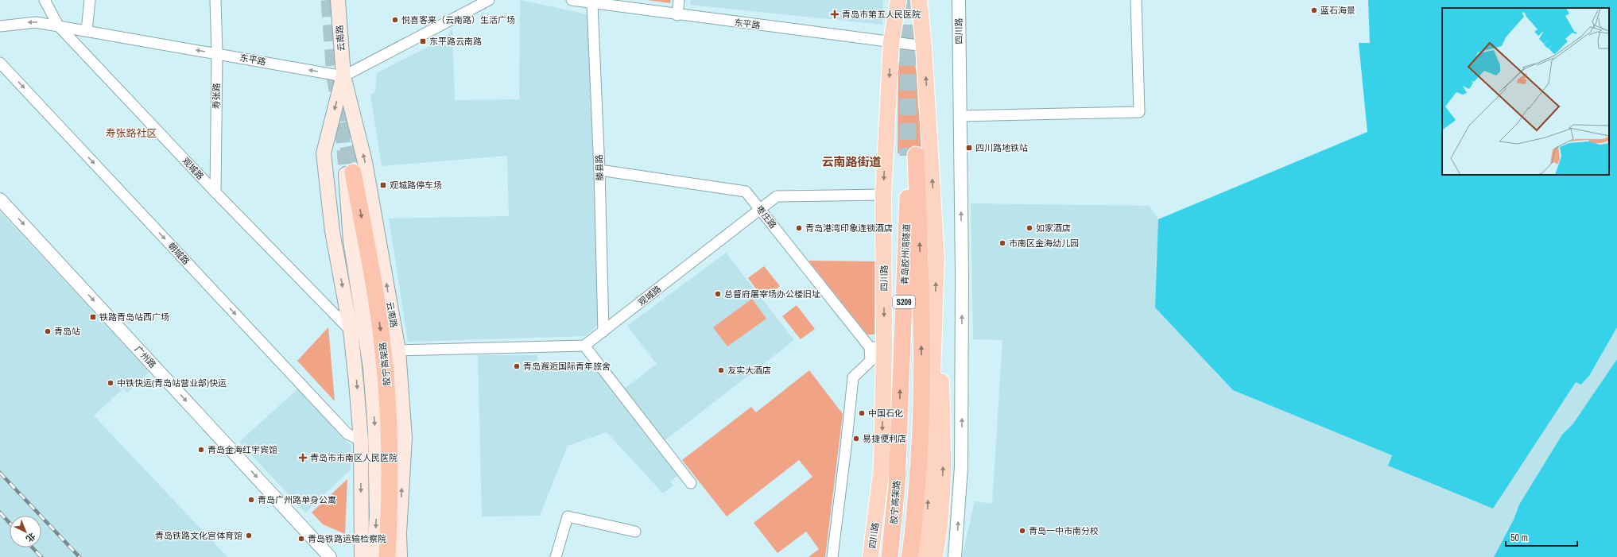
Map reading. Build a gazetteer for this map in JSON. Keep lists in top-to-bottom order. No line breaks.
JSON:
{"streets":{"highway":["青岛胶州湾隧道","S209","胶宁高架路"],"main road":["四川路","云南路"],"street":["东平路","寿张路","滕县路","观城路","枣庄路","朝城路","广州路"]},"crossings":[["东平路","四川路"],["东平路","云南路"],["东平路","寿张路"],["东平路","滕县路"],["东平路","观城路"],["四川路","观城路"],["四川路","枣庄路"],["云南路","观城路"],["云南路","朝城路"],["寿张路","观城路"],["滕县路","观城路"],["滕县路","枣庄路"],["观城路","枣庄路"],["青岛胶州湾隧道","胶宁高架路"]],"one_way":["东平路","朝城路","广州路","胶宁高架路"],"districts":["寿张路社区","云南路街道"],"places":{"other":["蓝石海景","悦喜客来（云南路）生活广场","青岛港湾印象连锁酒店","如家酒店","市南区金海幼儿园","总督府屠宰场办公楼旧址","青岛站","青岛邂逅国际青年旅舍","友实大酒店","中铁快运(青岛站营业部)快运","中国石化","易捷便利店","青岛金海红宇宾馆","青岛广州路单身公寓","青岛一中市南分校","青岛铁路文化宫体育馆","青岛铁路运输检察院"],"health":["青岛市第五人民医院","青岛市市南区人民医院"],"transit":["东平路云南路","四川路地铁站","观城路停车场","铁路青岛站西广场"]},"scale_bar":"50 m","north":"bottom right"}
